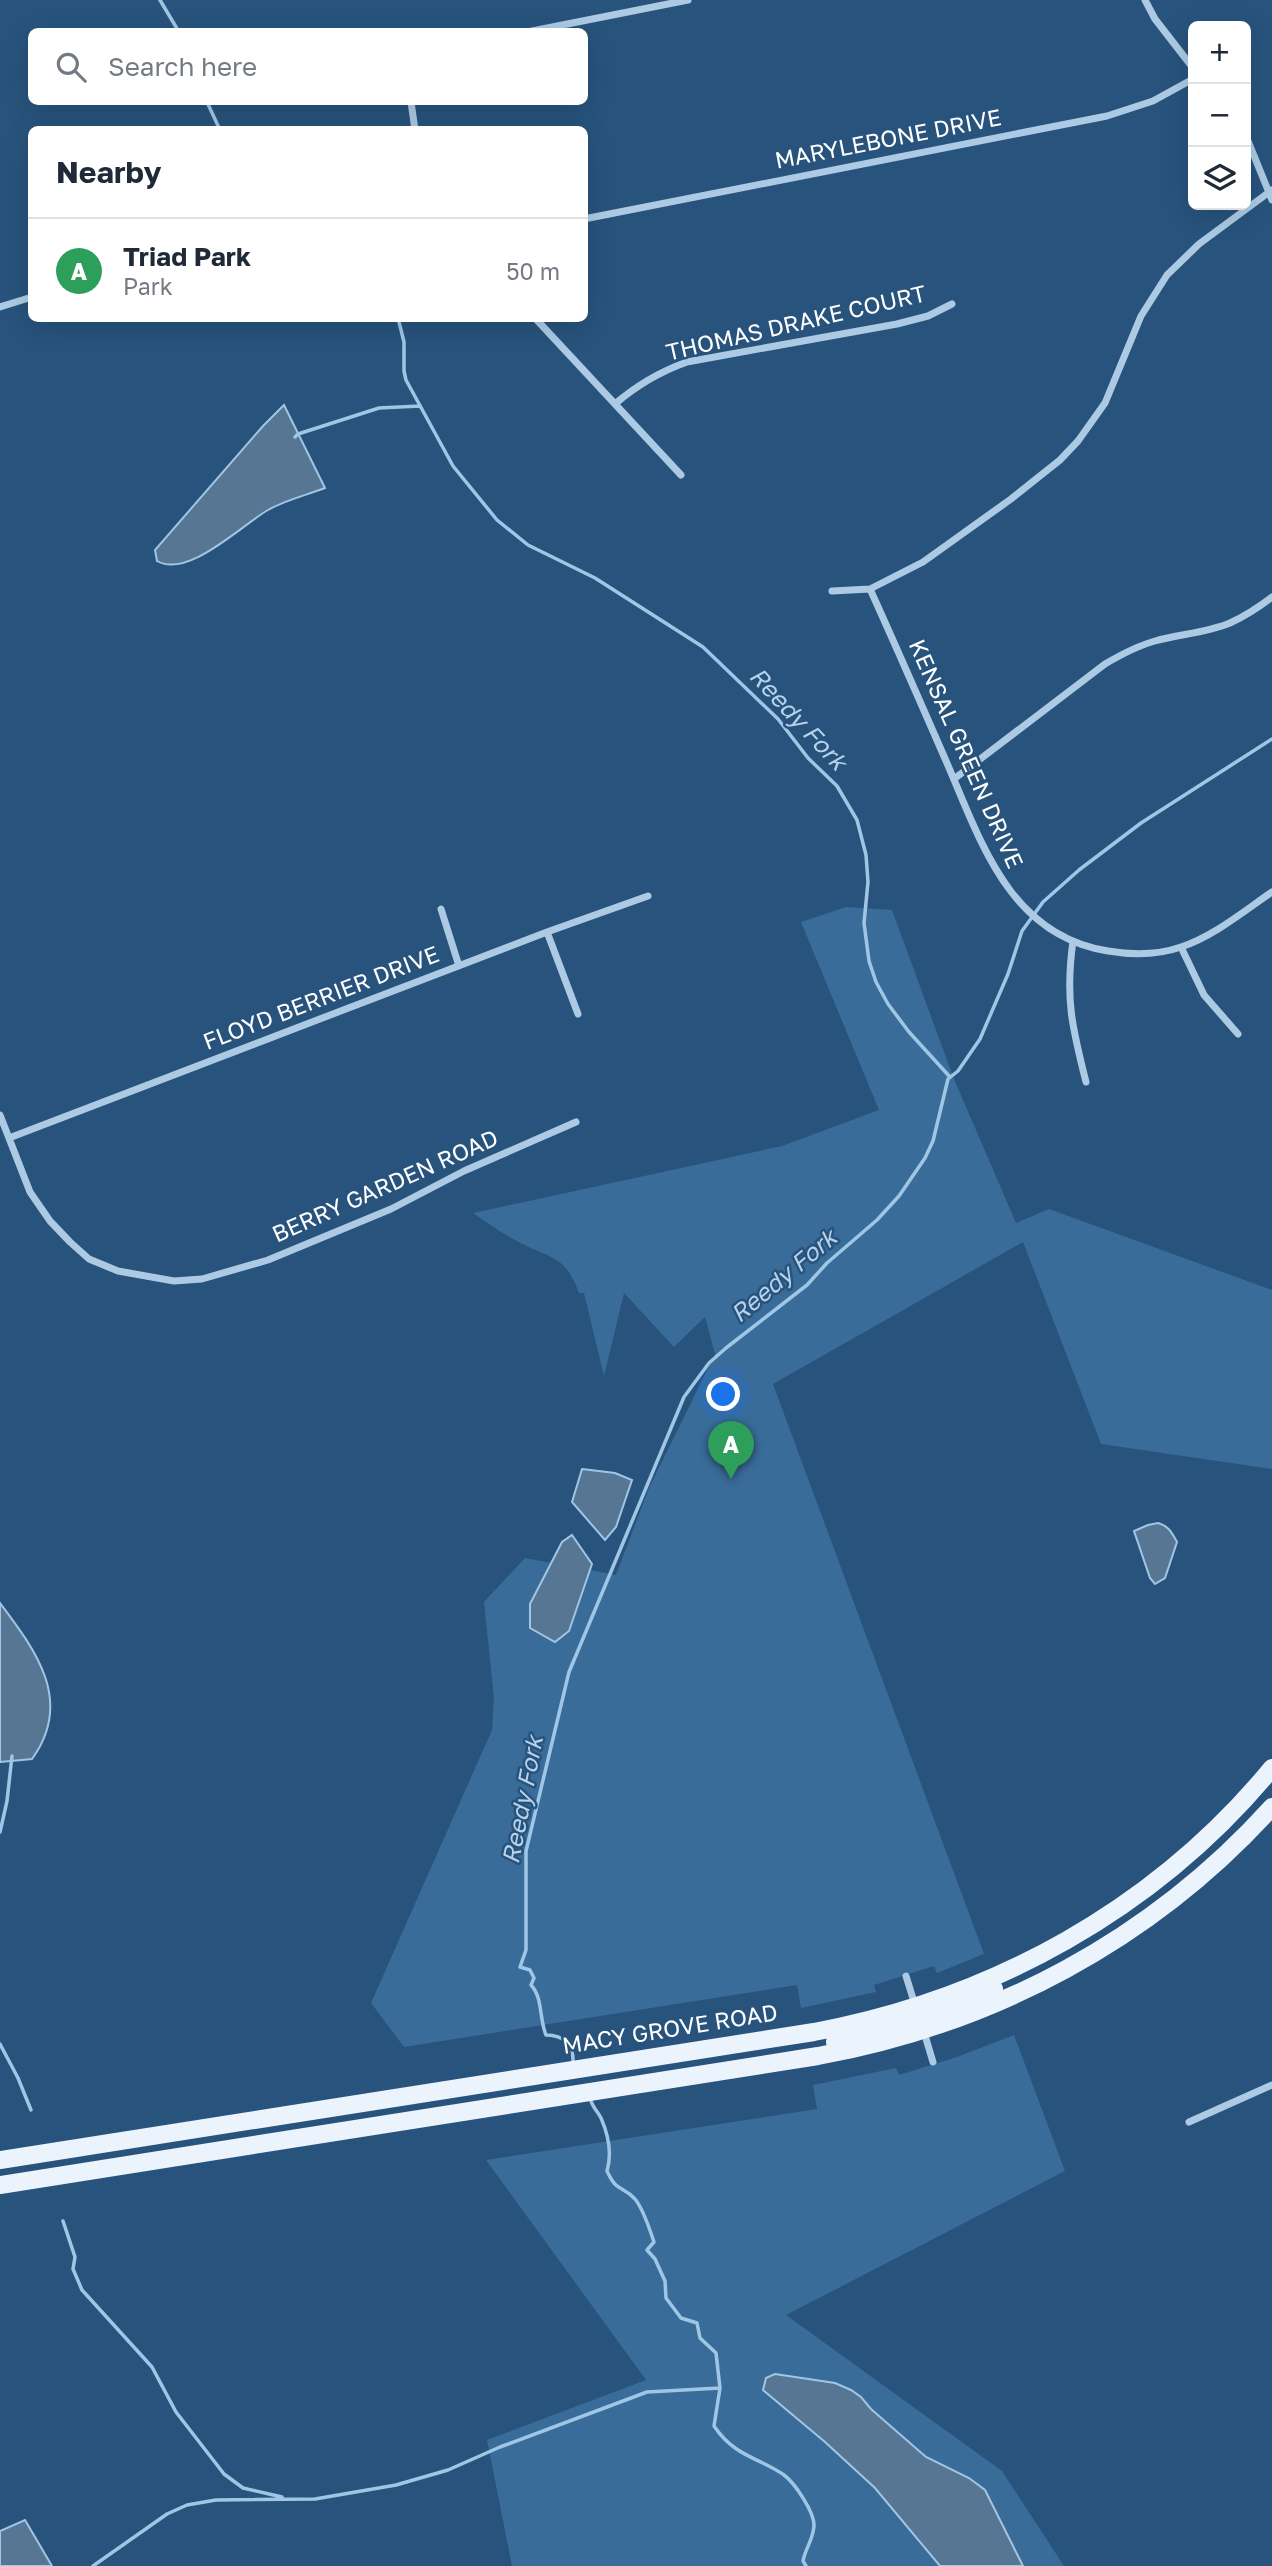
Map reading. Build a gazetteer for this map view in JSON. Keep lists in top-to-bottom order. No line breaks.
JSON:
{"streets":{"main road":["MACY GROVE ROAD"],"street":["MARYLEBONE DRIVE","THOMAS DRAKE COURT","KENSAL GREEN DRIVE","FLOYD BERRIER DRIVE","BERRY GARDEN ROAD"]},"crossings":[["FLOYD BERRIER DRIVE","BERRY GARDEN ROAD"]],"water":["Reedy Fork"],"page":{"map_buttons":["+","−"],"search":"Search here","heading":"Nearby","list":[{"mark":"A","name":"Triad Park","note":"Park","value":"50 m"}],"pins":"A"}}
